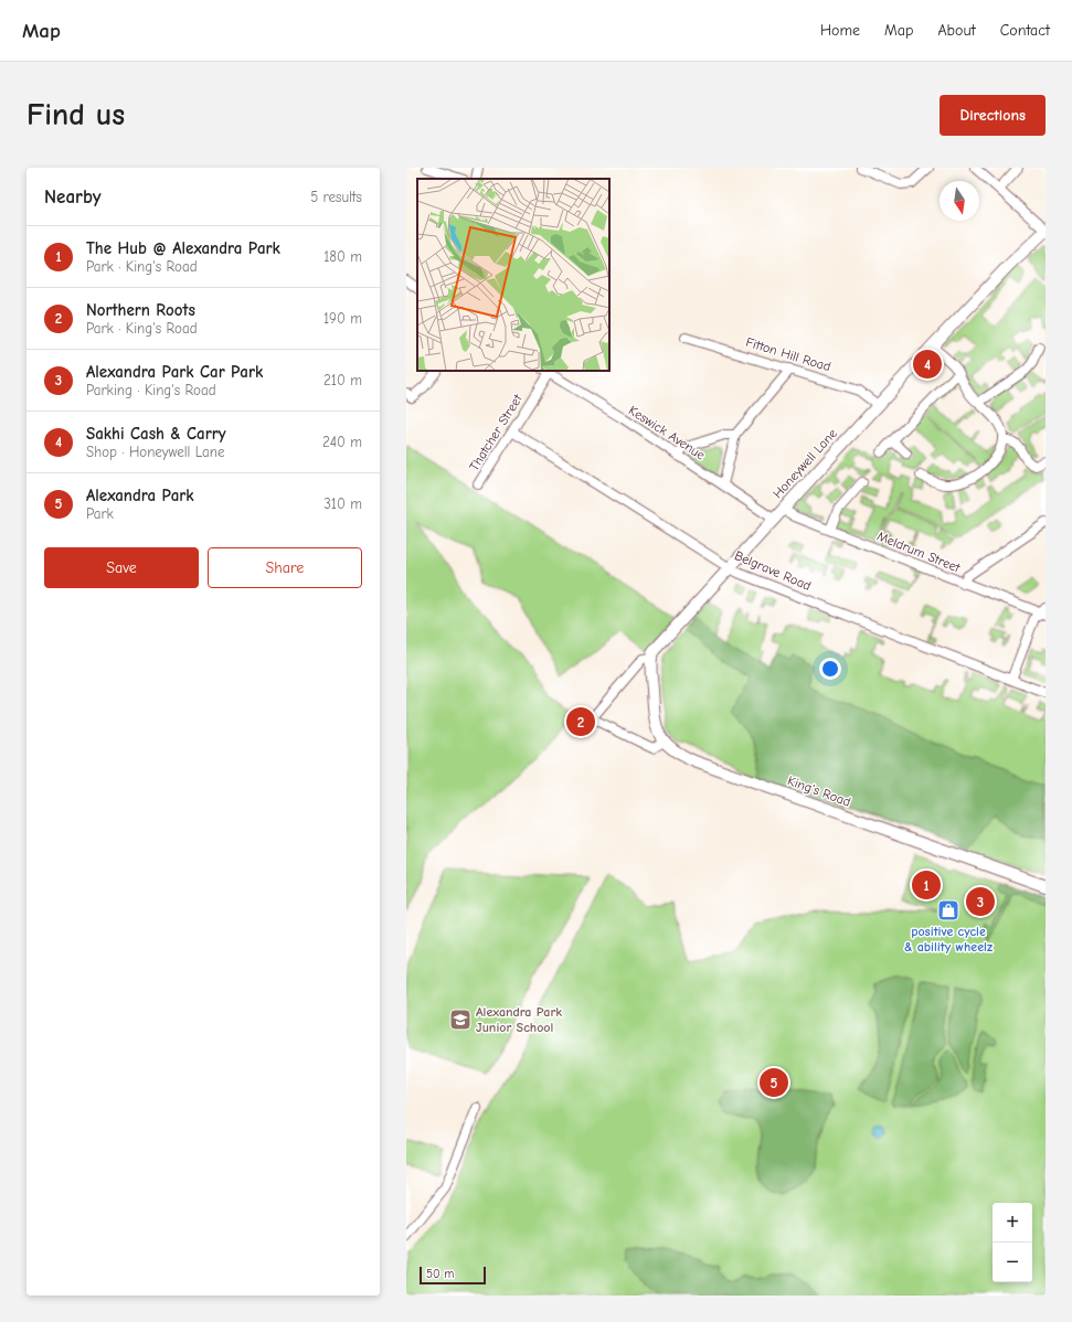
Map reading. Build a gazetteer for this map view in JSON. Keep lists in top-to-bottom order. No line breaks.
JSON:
{"streets":{"street":["Fitton Hill Road","Thatcher Street","Keswick Avenue","Honeywell Lane","Meldrum Street","Belgrave Road","King's Road"]},"crossings":[["Fitton Hill Road","Honeywell Lane"],["Thatcher Street","Keswick Avenue"],["Thatcher Street","Belgrave Road"],["Keswick Avenue","Honeywell Lane"],["Honeywell Lane","Meldrum Street"],["Honeywell Lane","Belgrave Road"],["Honeywell Lane","King's Road"]],"places":{"shop":["positive cycle & ability wheelz"],"school or university":["Alexandra Park Junior School"]},"scale_bar":"50 m","north":"bottom","page":{"header":"Map","nav":["Home","Map","About","Contact"],"buttons":["Directions",["Save","Share"]],"title":"Find us","heading":["Nearby","5 results"],"list":[{"mark":"1","name":"The Hub @ Alexandra Park","note":"Park · King's Road","value":"180 m"},{"mark":"2","name":"Northern Roots","note":"Park · King's Road","value":"190 m"},{"mark":"3","name":"Alexandra Park Car Park","note":"Parking · King's Road","value":"210 m"},{"mark":"4","name":"Sakhi Cash & Carry","note":"Shop · Honeywell Lane","value":"240 m"},{"mark":"5","name":"Alexandra Park","note":"Park","value":"310 m"}],"pins":["4","2","1","3","5"],"map_buttons":["+","−"],"scale":"50 m"}}
